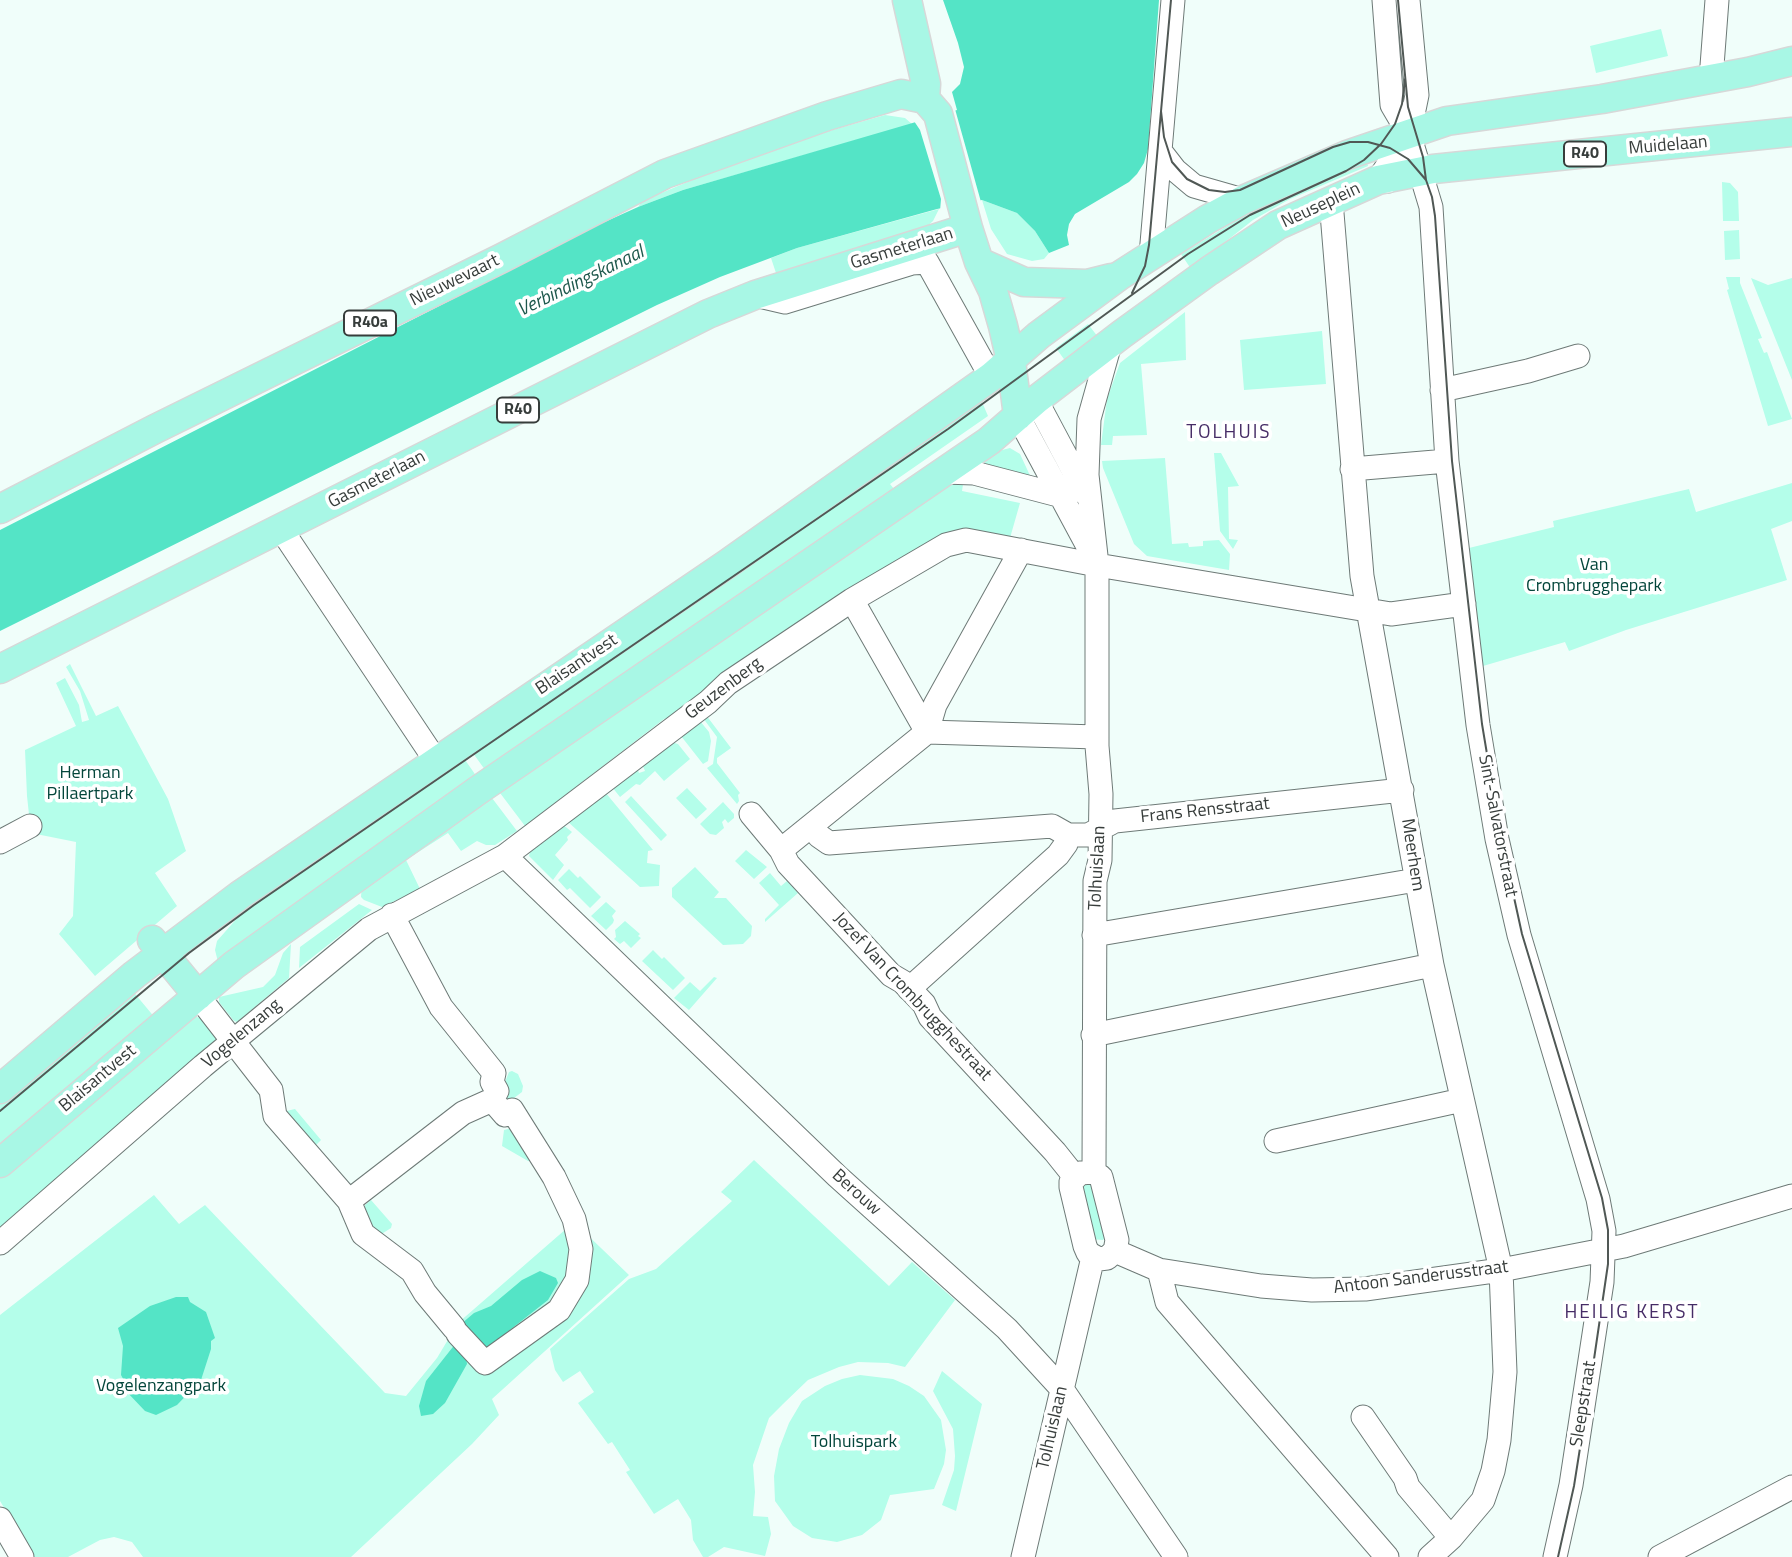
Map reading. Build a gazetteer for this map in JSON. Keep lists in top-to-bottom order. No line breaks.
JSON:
{"streets":{"main road":["Muidelaan","R40","Neuseplein","Gasmeterlaan","Nieuwevaart","R40a","Blaisantvest"],"street":["Geuzenberg","Frans Rensstraat","Sint-Salvatorstraat","Meerhem","Tolhuislaan","Jozef Van Crombrugghestraat","Vogelenzang","Berouw","Antoon Sanderusstraat","Sleepstraat"]},"crossings":[["Muidelaan","Neuseplein"],["Muidelaan","Sint-Salvatorstraat"],["Neuseplein","Gasmeterlaan"],["Neuseplein","Blaisantvest"],["Neuseplein","Sint-Salvatorstraat"],["Neuseplein","Meerhem"],["Gasmeterlaan","Blaisantvest"],["Geuzenberg","Vogelenzang"],["Geuzenberg","Berouw"],["Frans Rensstraat","Meerhem"],["Frans Rensstraat","Tolhuislaan"],["Sint-Salvatorstraat","Antoon Sanderusstraat"],["Sint-Salvatorstraat","Sleepstraat"],["Meerhem","Antoon Sanderusstraat"],["Tolhuislaan","Jozef Van Crombrugghestraat"],["Tolhuislaan","Berouw"],["Tolhuislaan","Antoon Sanderusstraat"],["Vogelenzang","Berouw"],["Antoon Sanderusstraat","Sleepstraat"]],"districts":["TOLHUIS","HEILIG KERST"],"water":["Verbindingskanaal"],"parks":["Van Crombrugghepark","Herman Pillaertpark","Vogelenzangpark","Tolhuispark"]}
